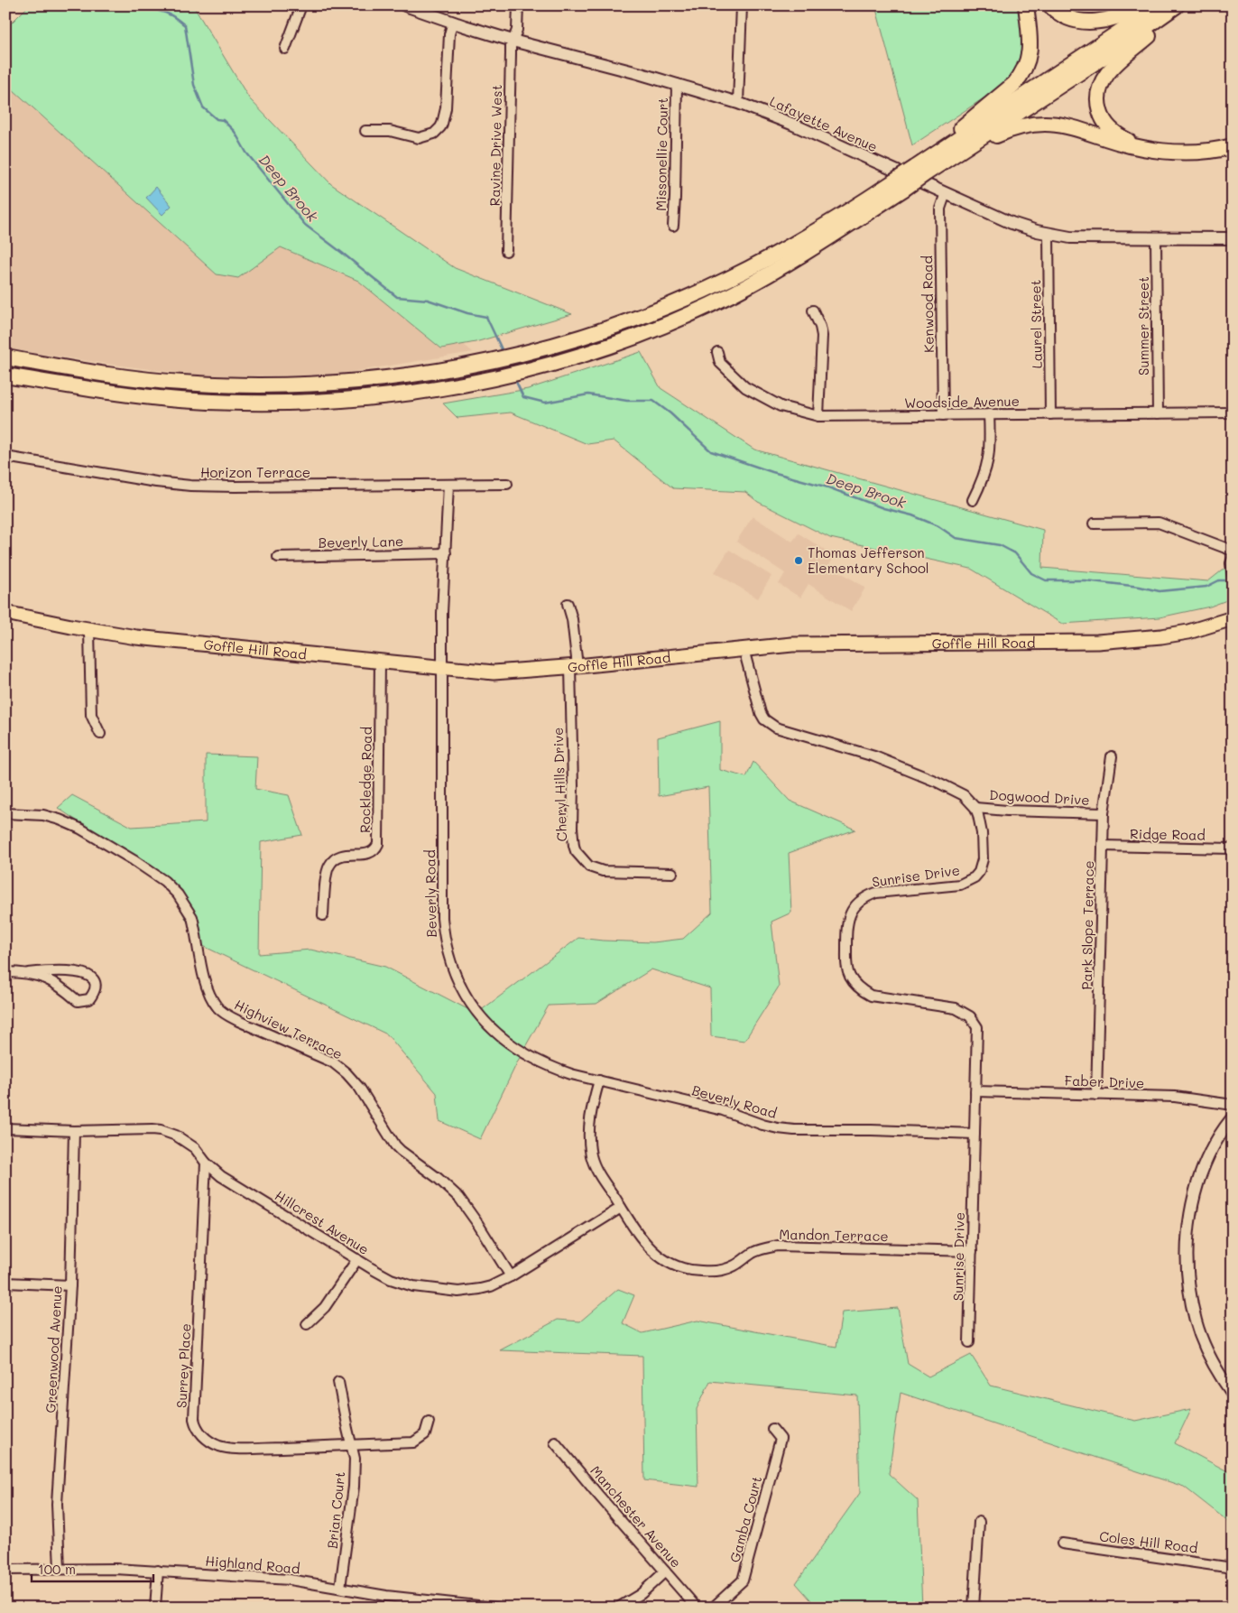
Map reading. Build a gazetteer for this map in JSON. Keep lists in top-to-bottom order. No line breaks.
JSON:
{"streets":{"main road":["Goffle Hill Road"],"street":["Lafayette Avenue","Ravine Drive West","Missonellie Court","Kenwood Road","Laurel Street","Summer Street","Woodside Avenue","Horizon Terrace","Beverly Lane","Rockledge Road","Cheryl Hills Drive","Dogwood Drive","Ridge Road","Sunrise Drive","Beverly Road","Park Slope Terrace","Highview Terrace","Faber Drive","Hillcrest Avenue","Mandon Terrace","Greenwood Avenue","Surrey Place","Brian Court","Manchester Avenue","Gamba Court","Coles Hill Road","Highland Road"]},"crossings":[["Lafayette Avenue","Ravine Drive West"],["Lafayette Avenue","Missonellie Court"],["Lafayette Avenue","Kenwood Road"],["Lafayette Avenue","Laurel Street"],["Lafayette Avenue","Summer Street"],["Kenwood Road","Woodside Avenue"],["Laurel Street","Woodside Avenue"],["Summer Street","Woodside Avenue"],["Horizon Terrace","Beverly Road"],["Beverly Lane","Beverly Road"],["Goffle Hill Road","Rockledge Road"],["Goffle Hill Road","Cheryl Hills Drive"],["Goffle Hill Road","Beverly Road"],["Dogwood Drive","Sunrise Drive"],["Dogwood Drive","Park Slope Terrace"],["Ridge Road","Park Slope Terrace"],["Sunrise Drive","Beverly Road"],["Sunrise Drive","Faber Drive"],["Sunrise Drive","Mandon Terrace"],["Beverly Road","Mandon Terrace"],["Park Slope Terrace","Faber Drive"],["Highview Terrace","Hillcrest Avenue"],["Hillcrest Avenue","Mandon Terrace"],["Hillcrest Avenue","Greenwood Avenue"],["Hillcrest Avenue","Surrey Place"],["Greenwood Avenue","Highland Road"],["Surrey Place","Brian Court"],["Brian Court","Highland Road"]],"water":["Deep Brook"],"places":["Thomas Jefferson Elementary School"],"scale_bar":"100 m"}
